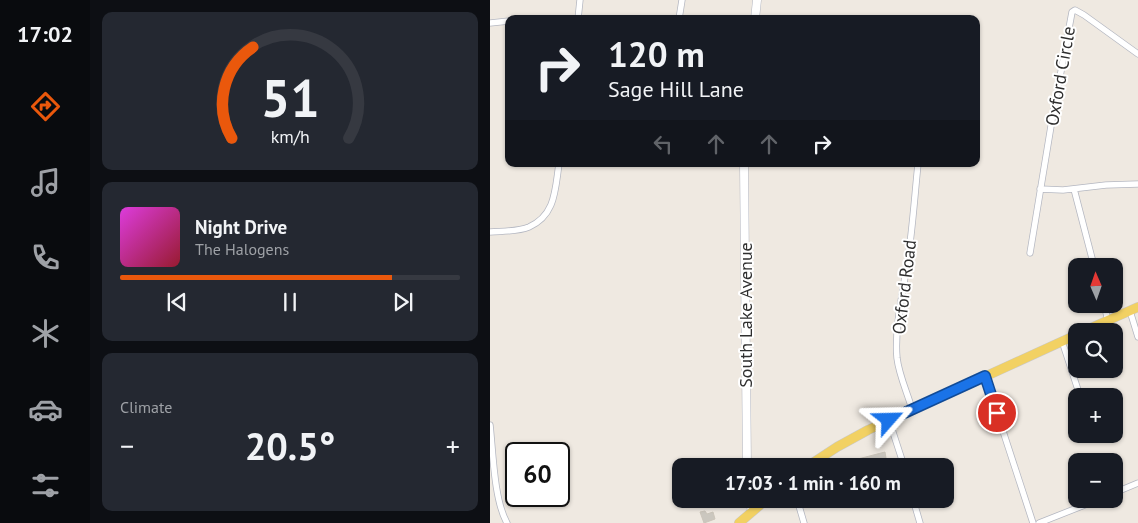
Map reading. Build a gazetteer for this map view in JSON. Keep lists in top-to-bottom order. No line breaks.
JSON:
{"streets":{"street":["Oxford Circle","Oxford Road","South Lake Avenue"]},"north":"top","page":{"tabs":"17:02","turn":["120 m","Sage Hill Lane"],"song":["Night Drive","The Halogens"],"map_buttons":["+","−"],"tile":"Climate","heat":["−","20.5°","+"],"limit":"60","trip":"17:03 · 1 min · 160 m","gauge":["51","km/h"]}}
